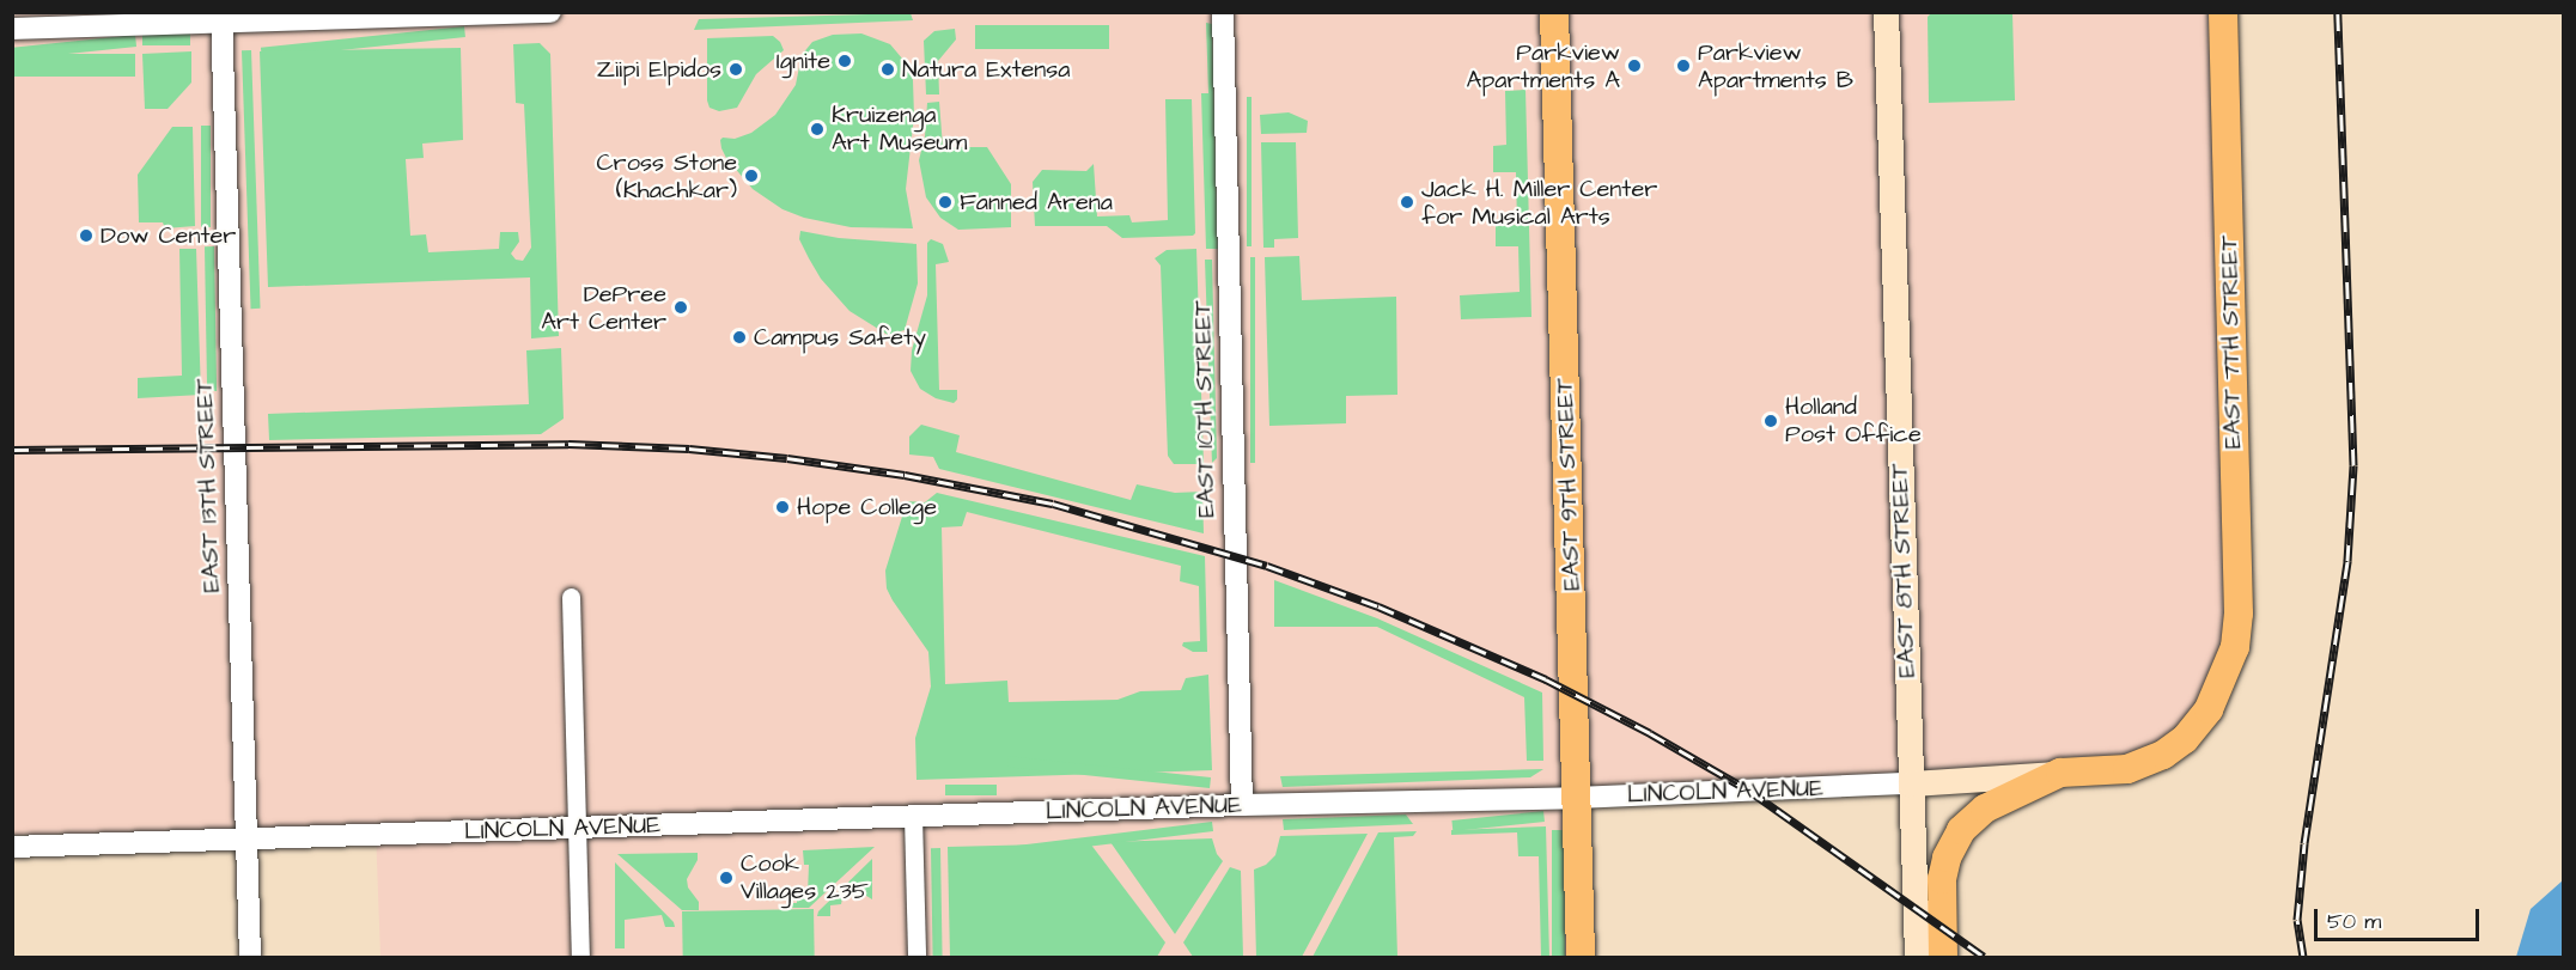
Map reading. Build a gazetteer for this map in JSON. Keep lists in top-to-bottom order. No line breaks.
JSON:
{"streets":{"main road":["EAST 7TH STREET","EAST 9TH STREET","EAST 8TH STREET","LINCOLN AVENUE"],"street":["EAST 10TH STREET","EAST 13TH STREET"]},"crossings":[["EAST 7TH STREET","LINCOLN AVENUE"],["EAST 10TH STREET","LINCOLN AVENUE"],["EAST 9TH STREET","LINCOLN AVENUE"],["EAST 13TH STREET","LINCOLN AVENUE"],["EAST 8TH STREET","LINCOLN AVENUE"]],"places":["Ignite","Parkview Apartments A","Parkview Apartments B","Ziipi Elpidos","Natura Extensa","Kruizenga Art Museum","Cross Stone (Khachkar)","Fanned Arena","Jack H. Miller Center for Musical Arts","Dow Center","DePree Art Center","Campus Safety","Holland Post Office","Hope College","Cook Villages 235"],"scale_bar":"50 m"}
